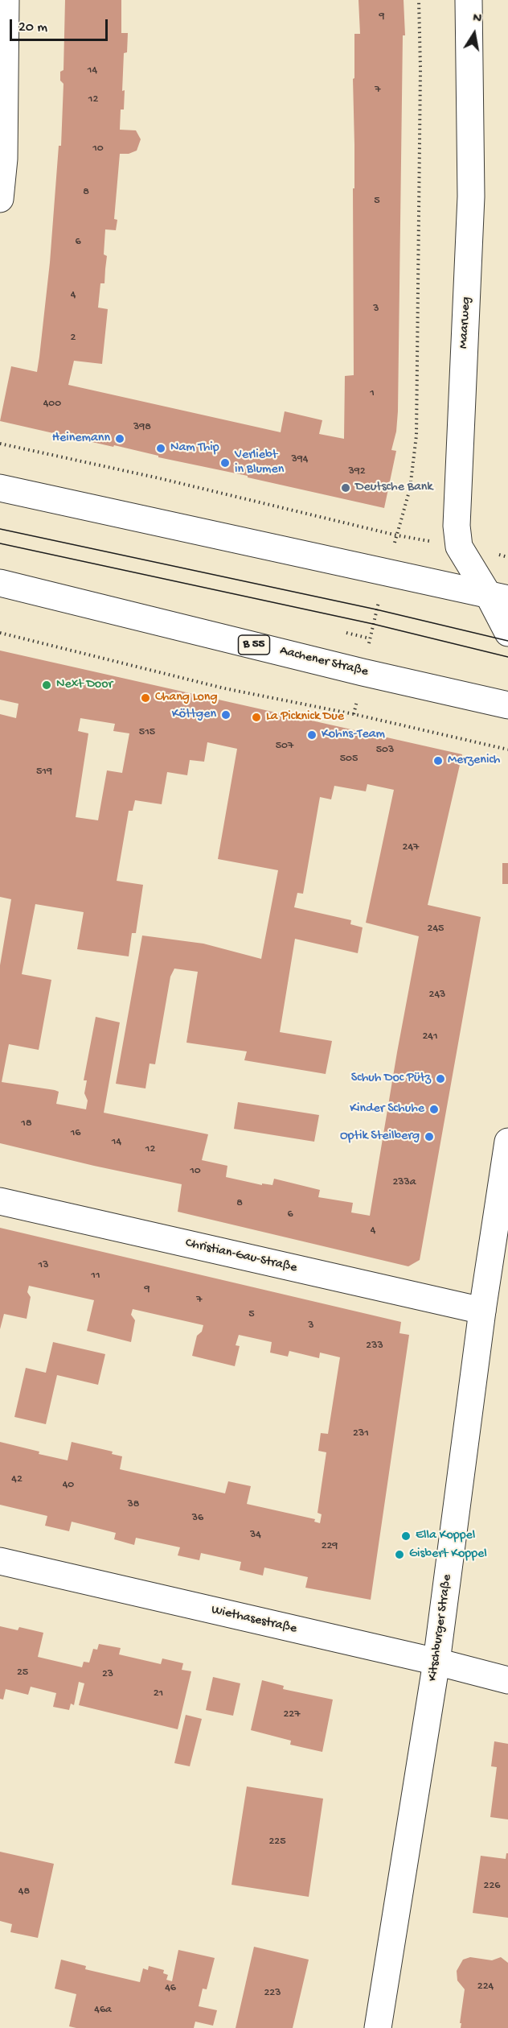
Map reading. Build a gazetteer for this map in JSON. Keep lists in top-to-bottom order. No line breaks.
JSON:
{"streets":{"street":["Maarweg","B 55","Aachener Straße","Christian-Gau-Straße","Wiethasestraße","Kitschburger Straße"]},"crossings":[["Christian-Gau-Straße","Kitschburger Straße"],["Wiethasestraße","Kitschburger Straße"]],"places":["Heinemann","Nam Thip","Verliebt in Blumen","Deutsche Bank","Next Door","Chang Long","Köttgen","La Picknick Due","Kohns-Team","Merzenich","Schuh Doc Pütz","Kinder Schuhe","Optik Steilberg","Ella Koppel","Gisbert Koppel"],"house_numbers":["9","14","7","12","10","8","5","6","4","3","2","1","400","398","394","392","515","507","503","505","519","247","245","243","241","18","16","14","12","10","233a","8","6","4","13","11","9","7","5","3","233","231","42","40","38","36","34","229","25","23","21","227","225","226","48","224","46","223","46a"],"scale_bar":"20 m","north":"top"}
